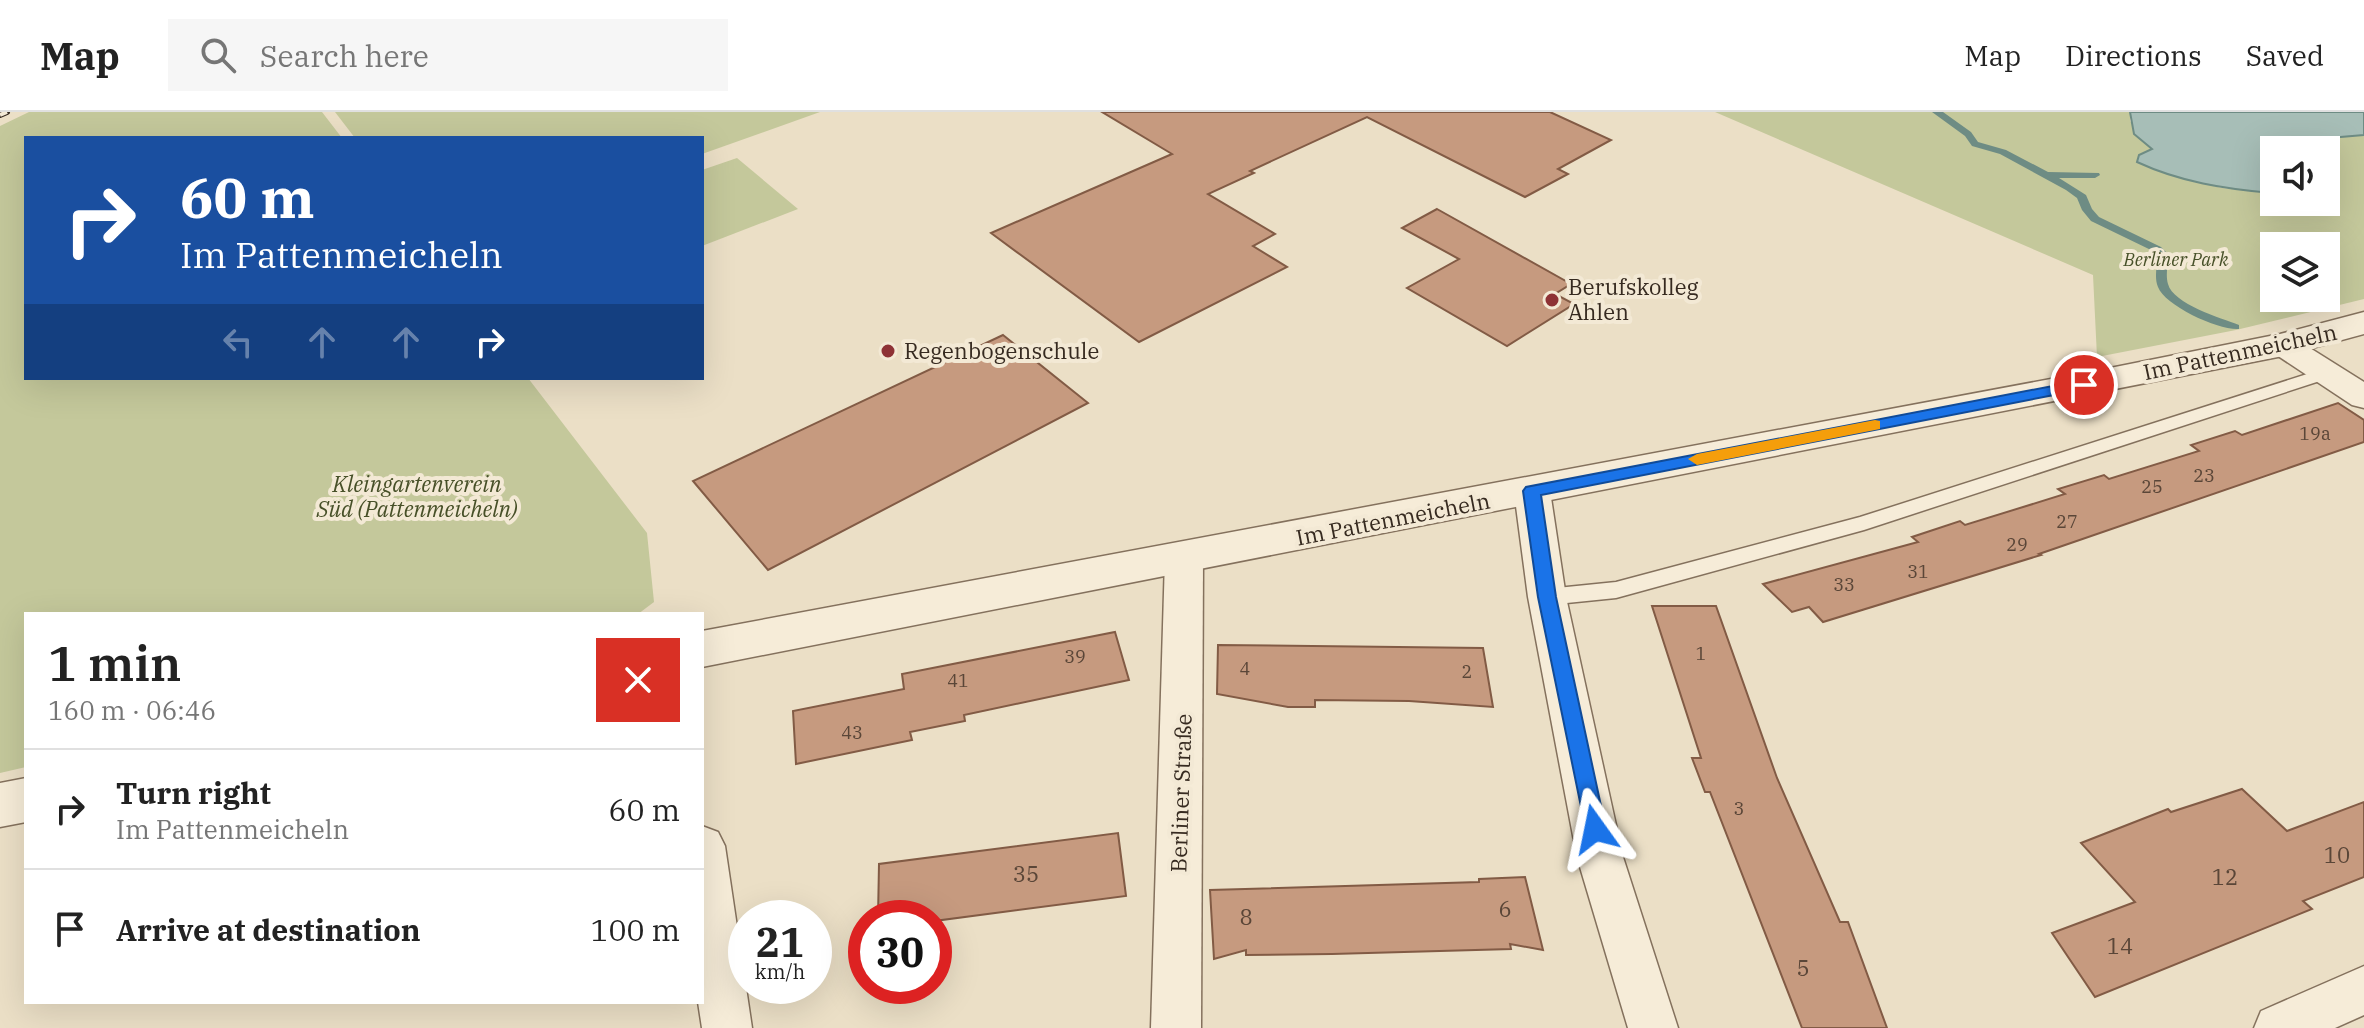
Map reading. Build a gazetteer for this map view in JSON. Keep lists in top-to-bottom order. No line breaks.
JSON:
{"streets":{"street":["Im Pattenmeicheln","Berliner Straße"]},"crossings":[["Im Pattenmeicheln","Berliner Straße"]],"parks":["Berliner Park","Kleingartenverein Süd (Pattenmeicheln)"],"places":["Berufskolleg Ahlen","Regenbogenschule"],"house_numbers":["19a","23","25","27","29","31","33","1","39","4","2","41","43","3","10","35","12","6","8","14","5"],"page":{"header":"Map","search":"Search here","nav":["Map","Directions","Saved"],"turn":["60 m","Im Pattenmeicheln"],"heading":["1 min","160 m · 06:46"],"list":[{"name":"Turn right","note":"Im Pattenmeicheln","value":"60 m"},{"name":"Arrive at destination","value":"100 m"}],"speed":"21 km/h","limit":"30"}}
